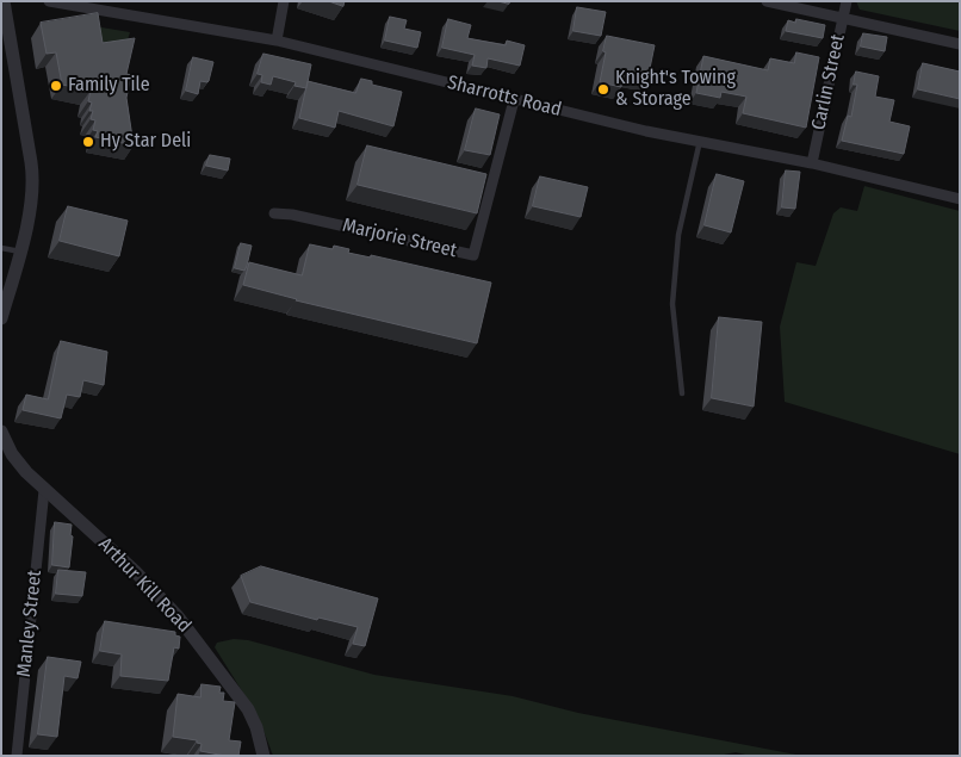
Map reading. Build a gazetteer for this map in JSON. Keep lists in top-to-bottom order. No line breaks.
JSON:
{"streets":{"street":["Carlin Street","Sharrotts Road","Marjorie Street","Arthur Kill Road","Manley Street"]},"crossings":[["Carlin Street","Sharrotts Road"],["Sharrotts Road","Marjorie Street"],["Arthur Kill Road","Manley Street"]],"places":["Family Tile","Knight's Towing & Storage","Hy Star Deli"]}
